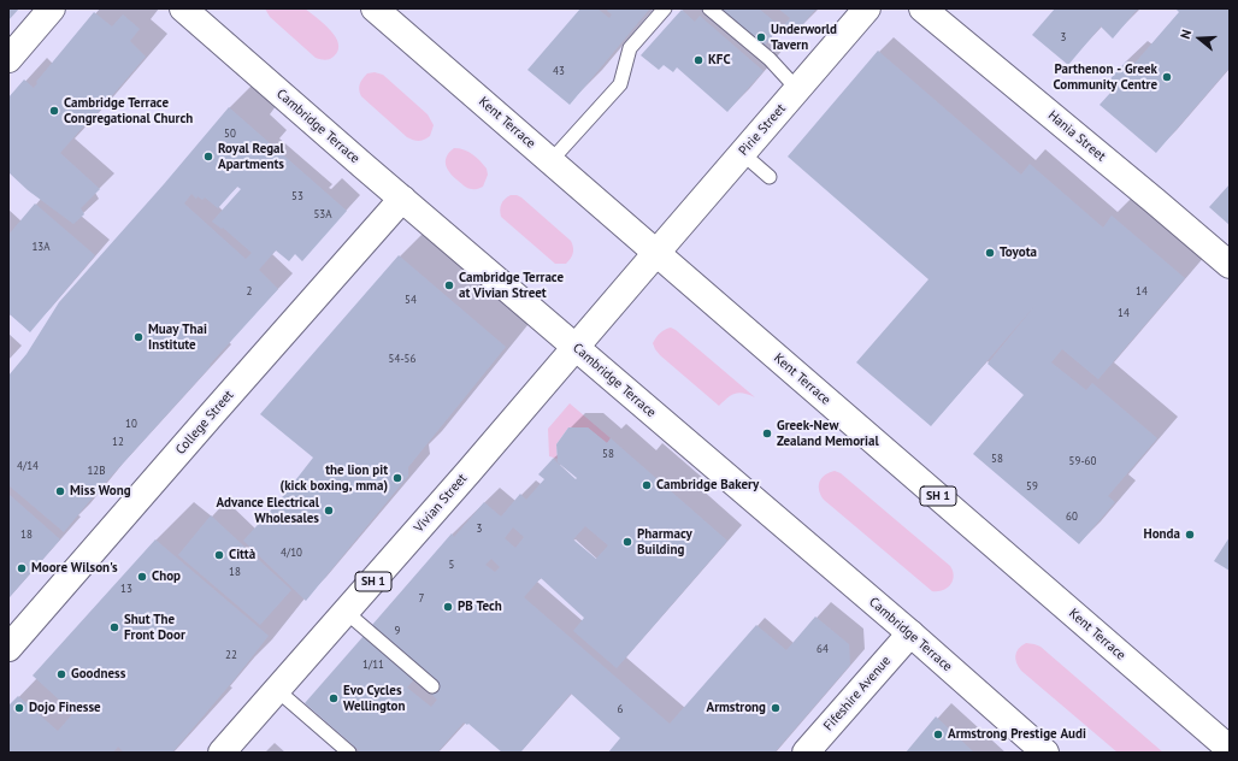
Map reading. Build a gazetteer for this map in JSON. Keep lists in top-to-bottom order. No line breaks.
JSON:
{"streets":{"main road":["Kent Terrace","Cambridge Terrace","Pirie Street","Hania Street","College Street","SH 1","Vivian Street","Fifeshire Avenue"]},"crossings":[["Kent Terrace","Pirie Street"],["Kent Terrace","Vivian Street"],["Cambridge Terrace","College Street"],["Cambridge Terrace","Vivian Street"],["Cambridge Terrace","Fifeshire Avenue"],["Pirie Street","Vivian Street"]],"places":["Underworld Tavern","KFC","Parthenon - Greek Community Centre","Cambridge Terrace Congregational Church","Royal Regal Apartments","Toyota","Cambridge Terrace at Vivian Street","Muay Thai Institute","Greek-New Zealand Memorial","the lion pit (kick boxing, mma)","Cambridge Bakery","Miss Wong","Advance Electrical Wholesales","Honda","Pharmacy Building","Città","Moore Wilson's","Chop","PB Tech","Shut The Front Door","Goodness","Evo Cycles Wellington","Dojo Finesse","Armstrong","Armstrong Prestige Audi"],"house_numbers":["3","43","50","53","53A","13A","2","14","54","14","54-56","10","12","58","58","59-60","4/14","12B","59","60","3","18","4/10","5","18","13","7","9","64","22","1/11","6"],"north":"left"}
